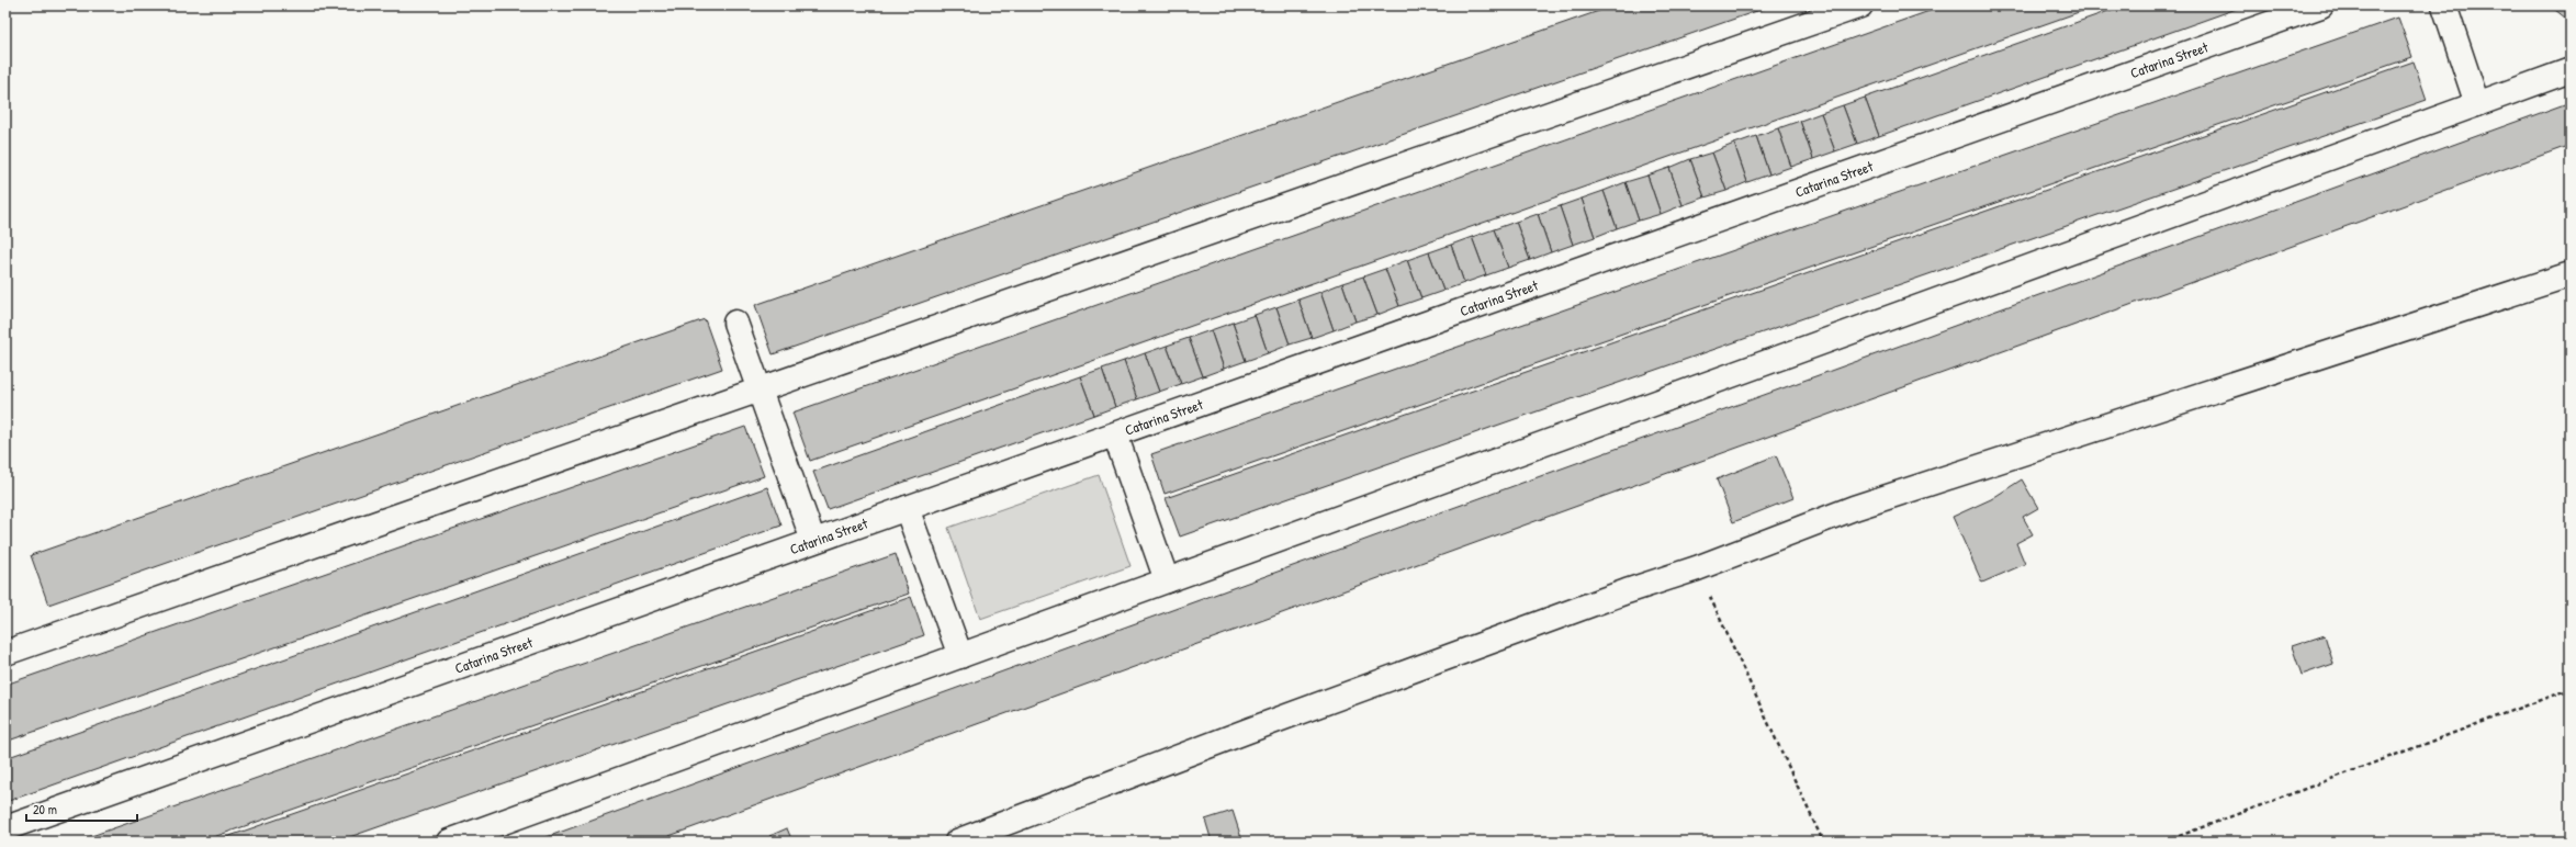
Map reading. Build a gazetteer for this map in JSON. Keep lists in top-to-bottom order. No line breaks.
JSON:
{"streets":{"street":["Catarina Street"]},"scale_bar":"20 m"}
